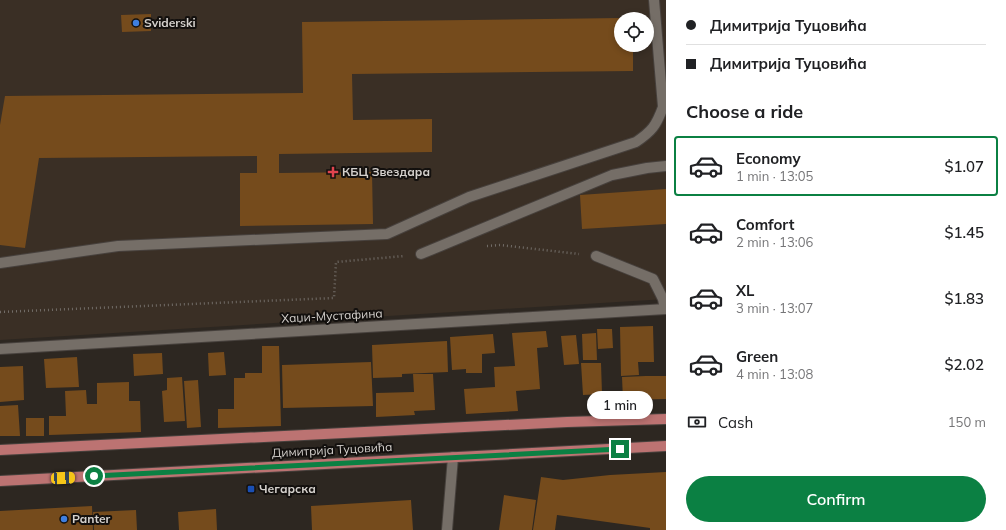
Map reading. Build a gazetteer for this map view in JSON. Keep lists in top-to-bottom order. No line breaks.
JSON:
{"streets":{"main road":["Димитрија Туцовића"],"street":["Хаџи-Мустафина"]},"places":{"other":["Sviderski","Panter"],"health":["КБЦ Звездара"],"transit":["Чегарска"]},"page":{"banner":["Димитрија Туцовића","Димитрија Туцовића"],"heading":"Choose a ride","list":[{"name":"Economy","note":"1 min · 13:05","value":"$1.07"},{"name":"Comfort","note":"2 min · 13:06","value":"$1.45"},{"name":"XL","note":"3 min · 13:07","value":"$1.83"},{"name":"Green","note":"4 min · 13:08","value":"$2.02"}],"bubble":"1 min","pay":["Cash","150 m"],"buttons":"Confirm"}}
